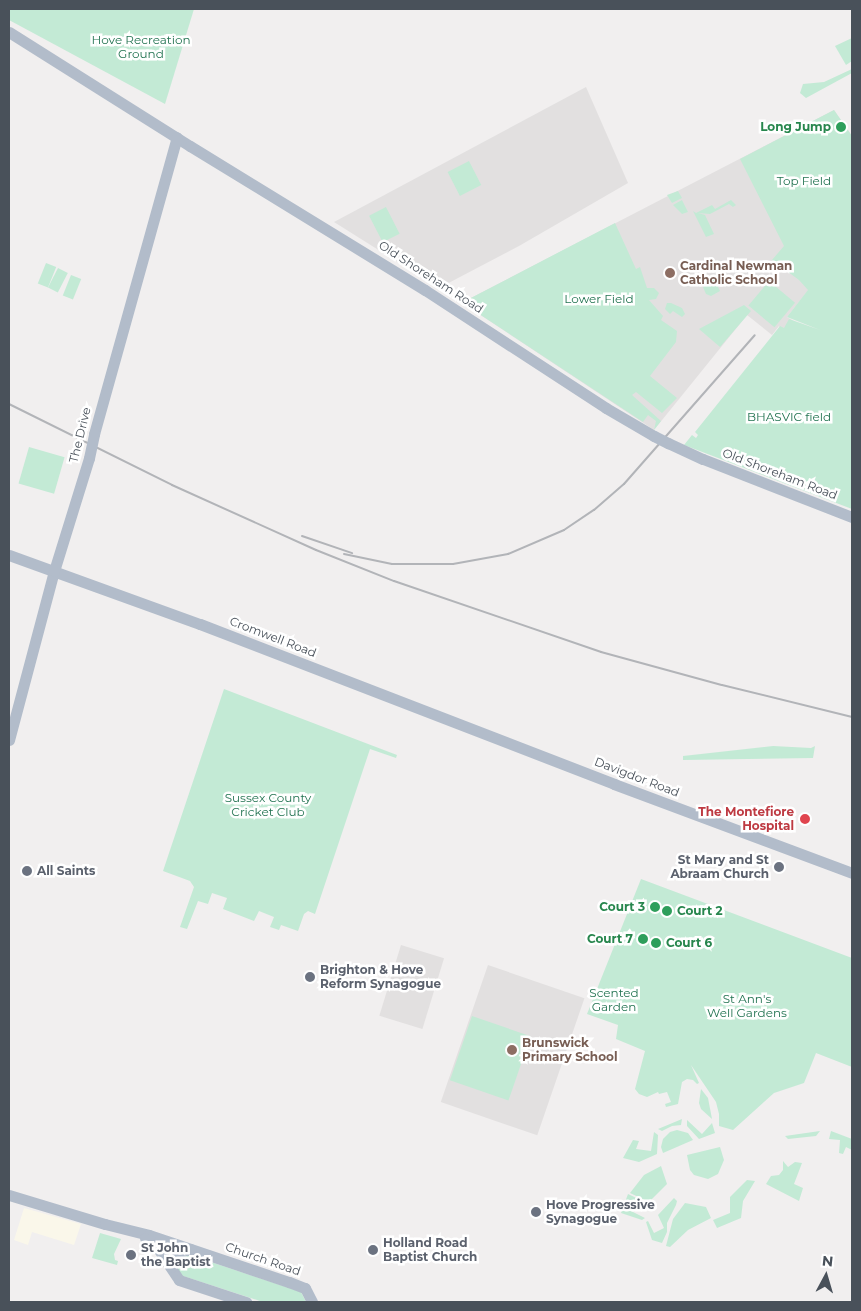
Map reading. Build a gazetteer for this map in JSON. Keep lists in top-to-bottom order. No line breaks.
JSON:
{"streets":{"main road":["Old Shoreham Road","The Drive","Cromwell Road","Davigdor Road","Church Road"]},"crossings":[["Old Shoreham Road","The Drive"],["The Drive","Cromwell Road"],["Cromwell Road","Davigdor Road"]],"parks":["Hove Recreation Ground","Top Field","Lower Field","BHASVIC field","Sussex County Cricket Club","Scented Garden","St Ann's Well Gardens"],"places":["Long Jump","Cardinal Newman Catholic School","The Montefiore Hospital","St Mary and St Abraam Church","All Saints","Court 3","Court 2","Court 7","Court 6","Brighton & Hove Reform Synagogue","Brunswick Primary School","Hove Progressive Synagogue","Holland Road Baptist Church","St John the Baptist"],"north":"top"}
